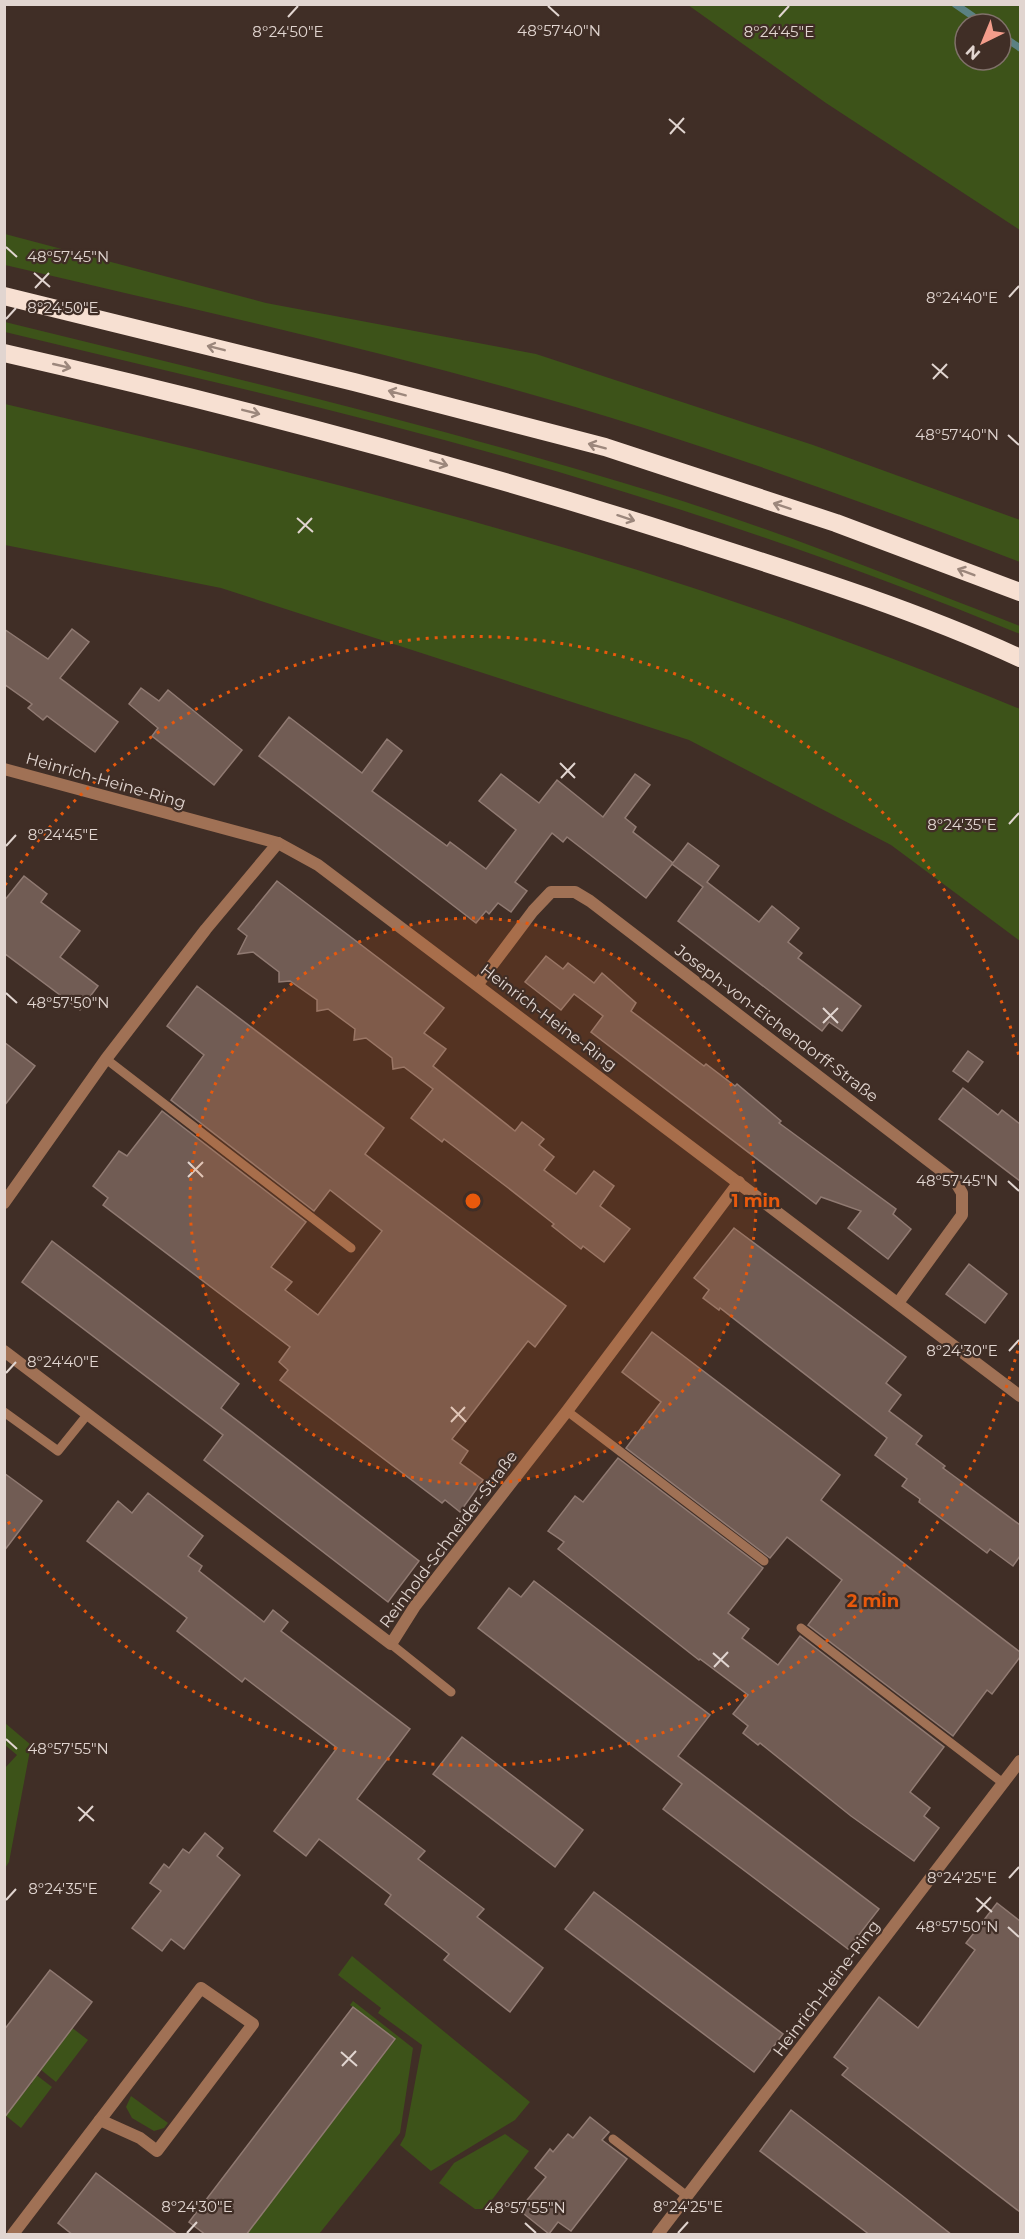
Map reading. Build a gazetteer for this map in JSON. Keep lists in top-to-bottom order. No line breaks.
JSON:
{"streets":{"street":["Heinrich-Heine-Ring","Joseph-von-Eichendorff-Straße","Reinhold-Schneider-Straße"]},"crossings":[["Heinrich-Heine-Ring","Joseph-von-Eichendorff-Straße"],["Heinrich-Heine-Ring","Reinhold-Schneider-Straße"]],"north":"bottom left","coordinates":["48°57'40\"N","8°24'50\"E","8°24'45\"E","48°57'45\"N","8°24'40\"E","8°24'35\"E","48°57'50\"N","8°24'30\"E","48°57'55\"N","8°24'25\"E"],"rings":["1 min","2 min"]}
